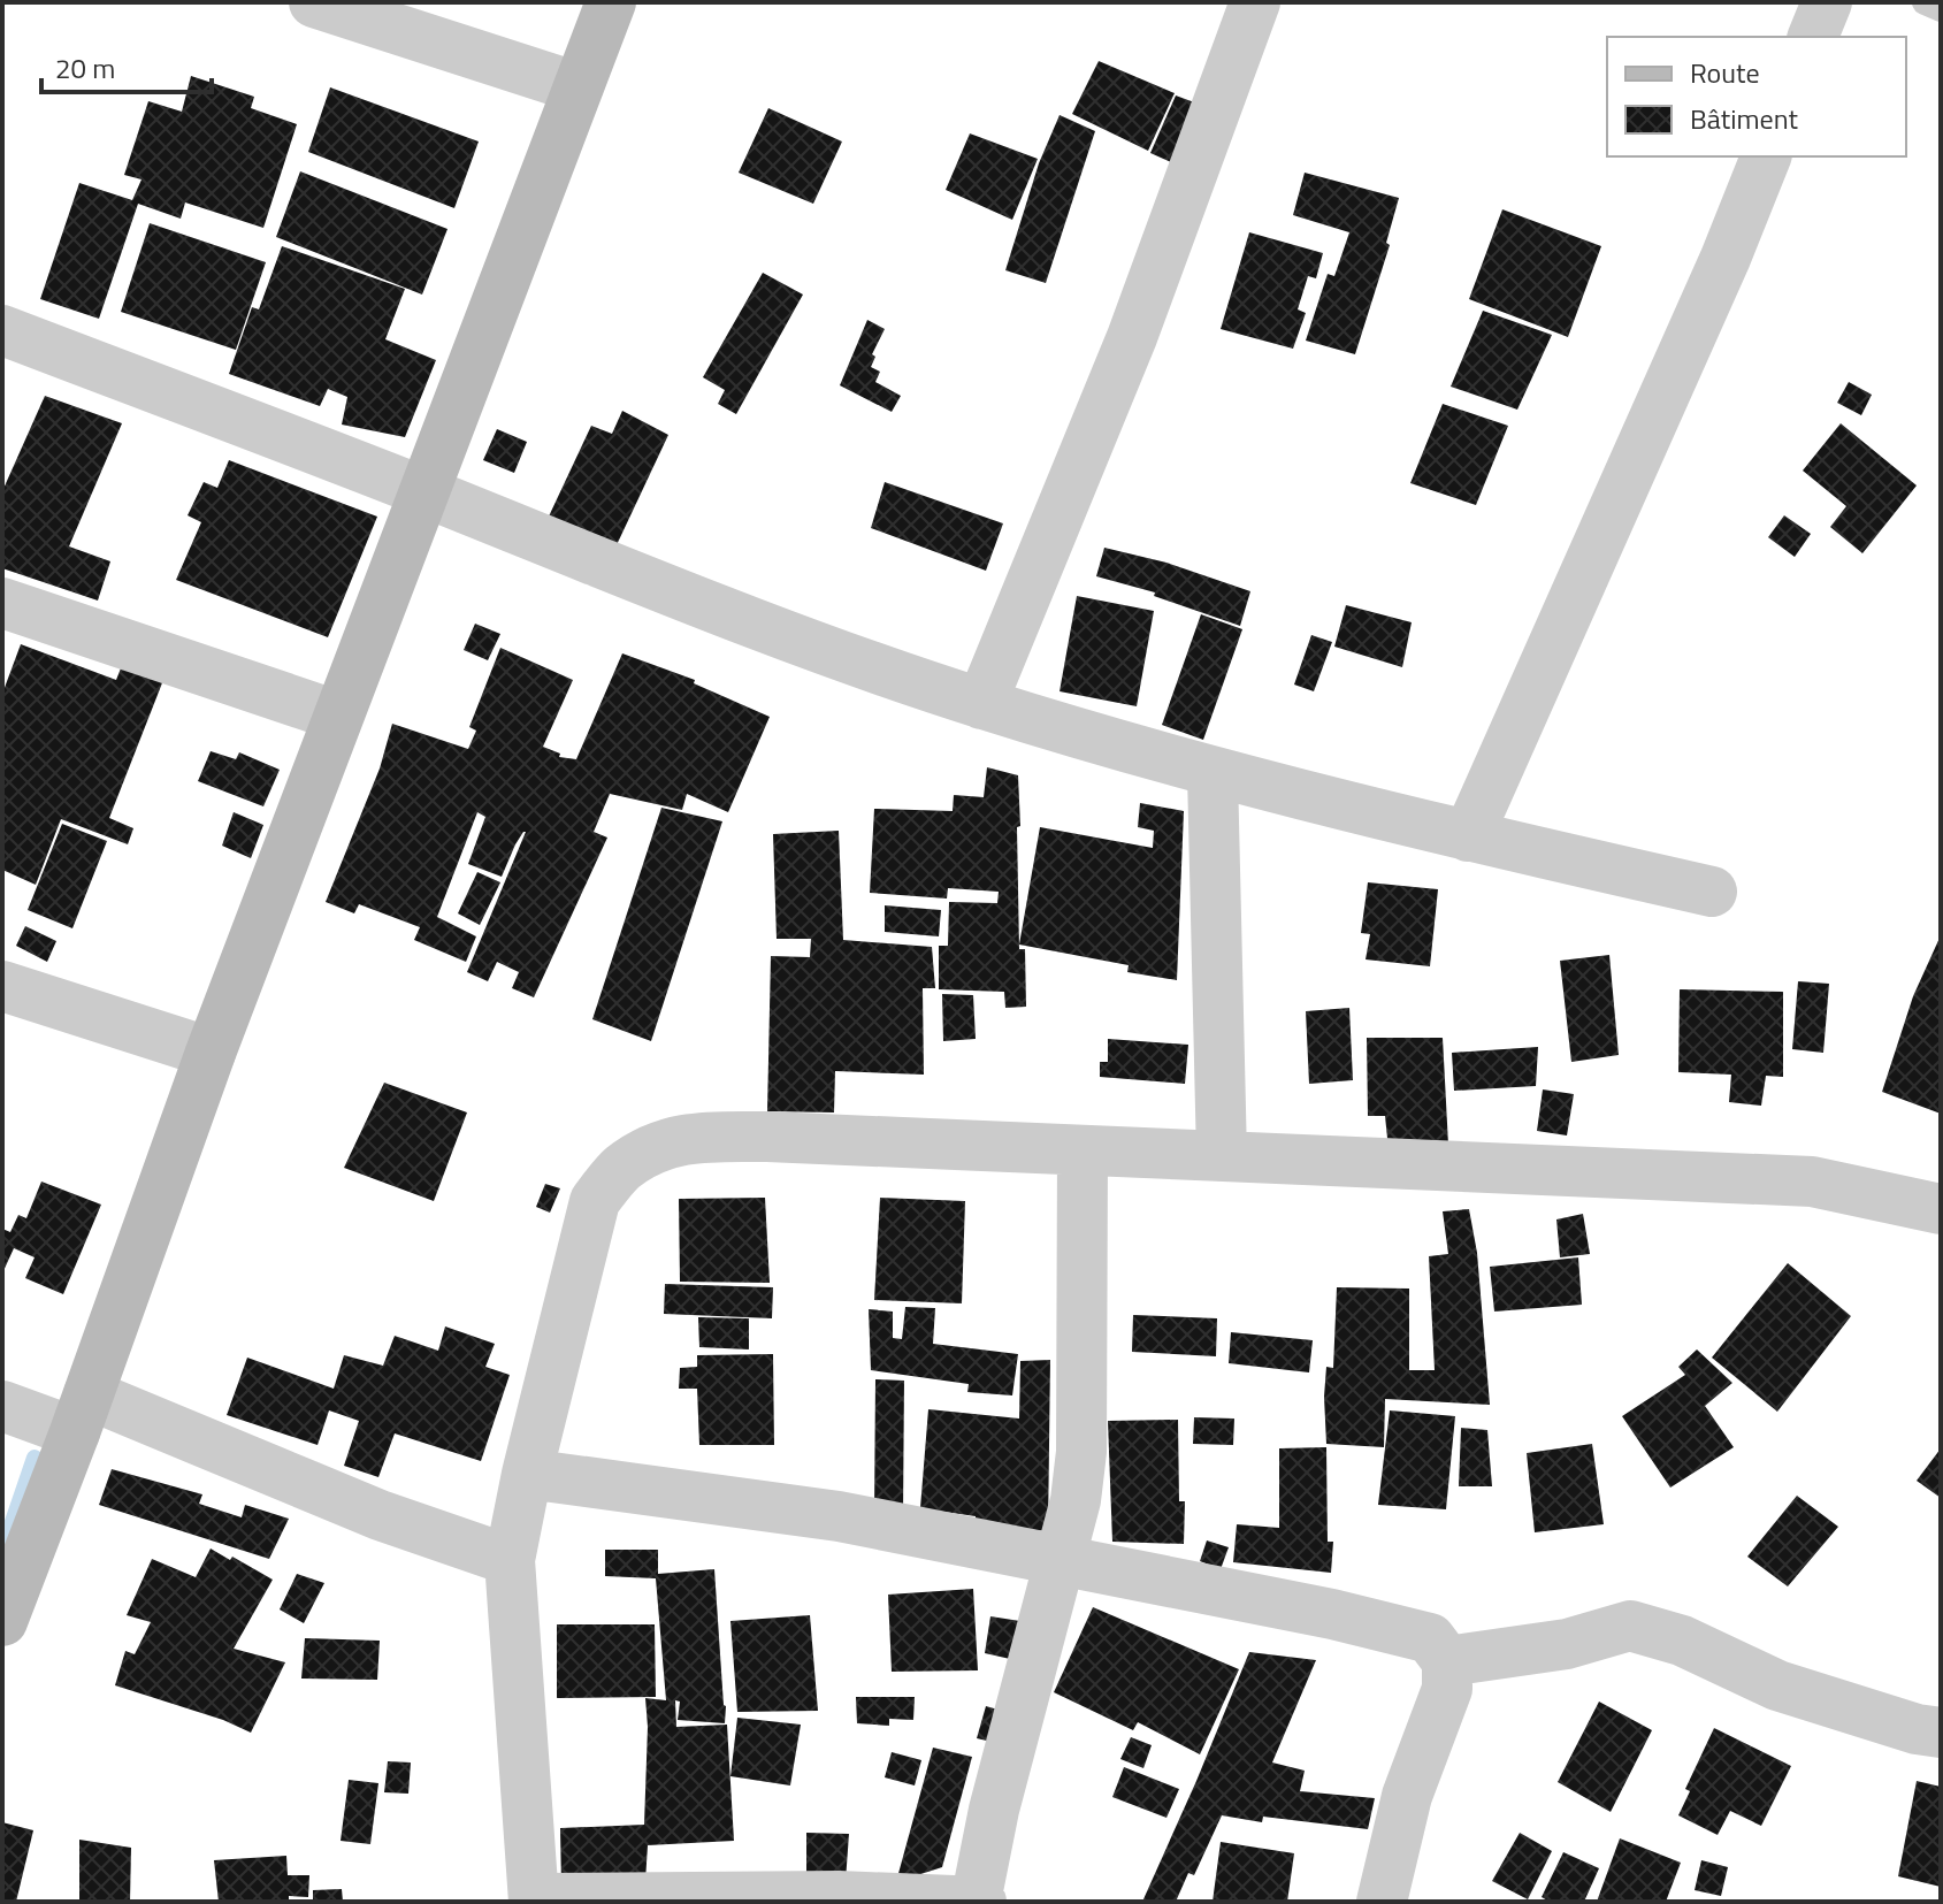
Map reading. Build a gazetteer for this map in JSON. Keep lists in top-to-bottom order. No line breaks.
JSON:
{"legend":["Route","Bâtiment"],"scale_bar":"20 m"}
